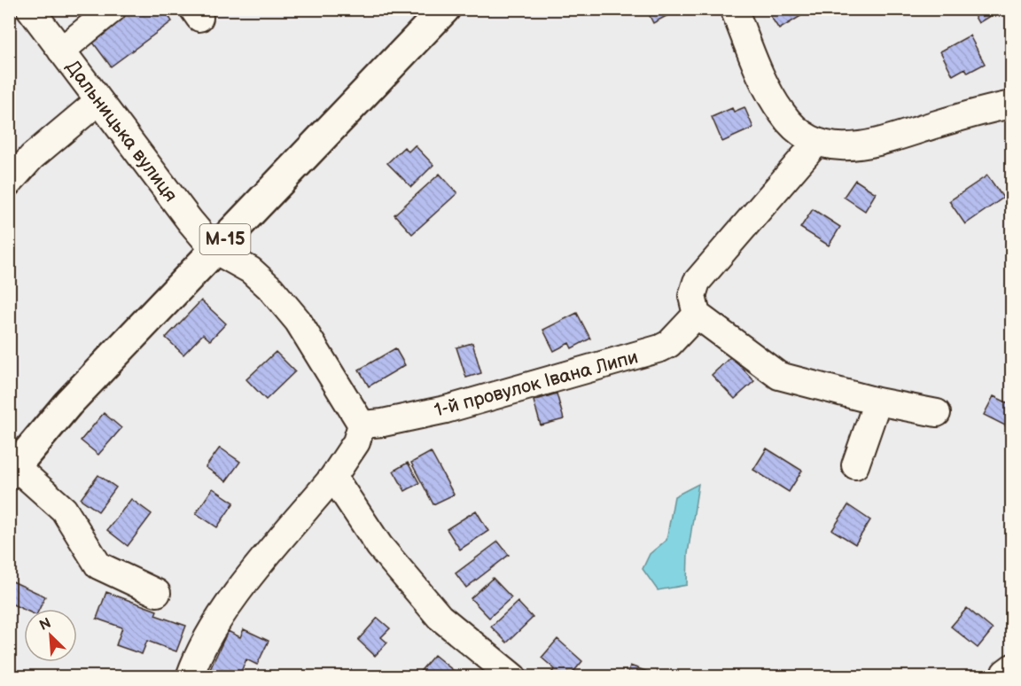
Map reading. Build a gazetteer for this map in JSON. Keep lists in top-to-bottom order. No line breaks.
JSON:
{"streets":{"highway":["М-15"],"street":["Дальницька вулиця","1-й провулок Івана Липи"]},"crossings":[["Дальницька вулиця","М-15"]],"north":"top left"}
